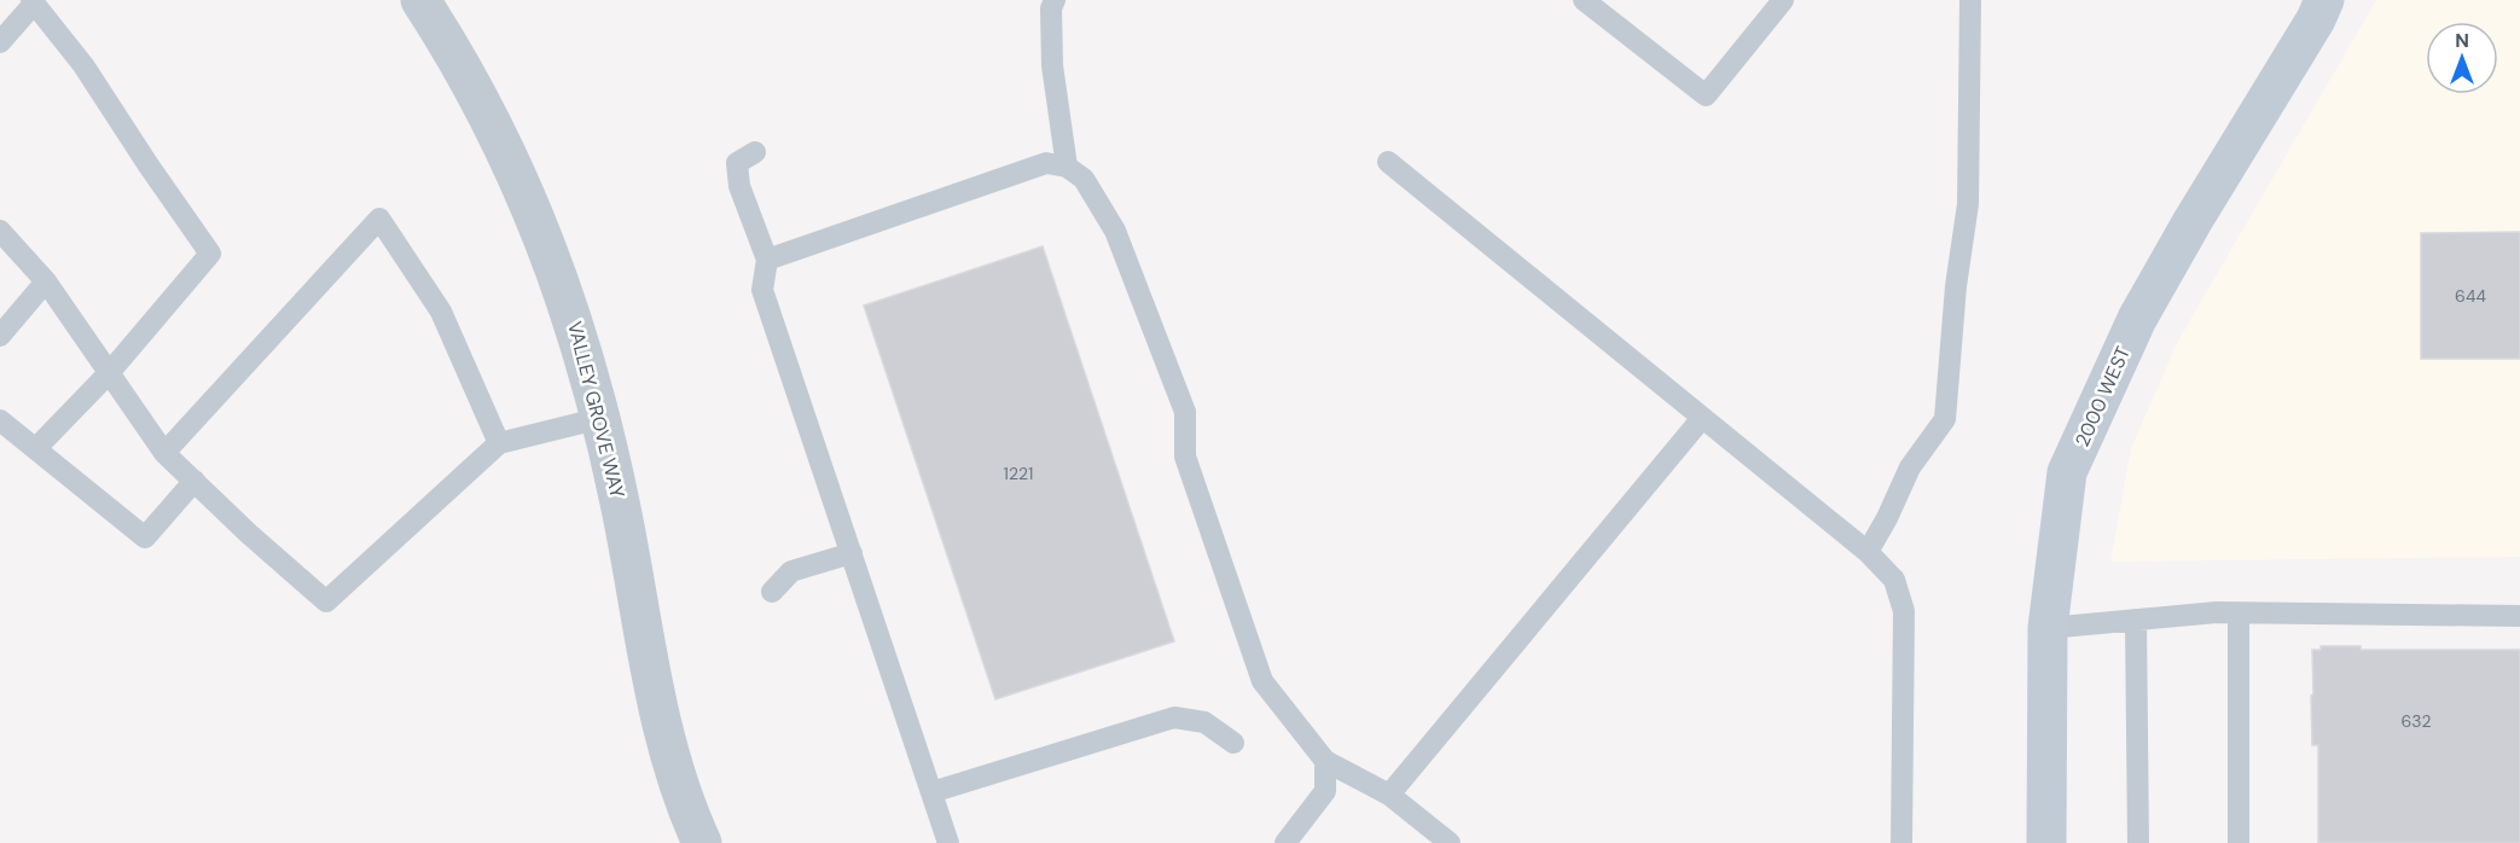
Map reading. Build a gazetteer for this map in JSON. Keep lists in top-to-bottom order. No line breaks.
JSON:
{"streets":{"street":["2000 WEST","VALLEY GROVE WAY"]},"house_numbers":["644","1221","632"],"north":"top"}
